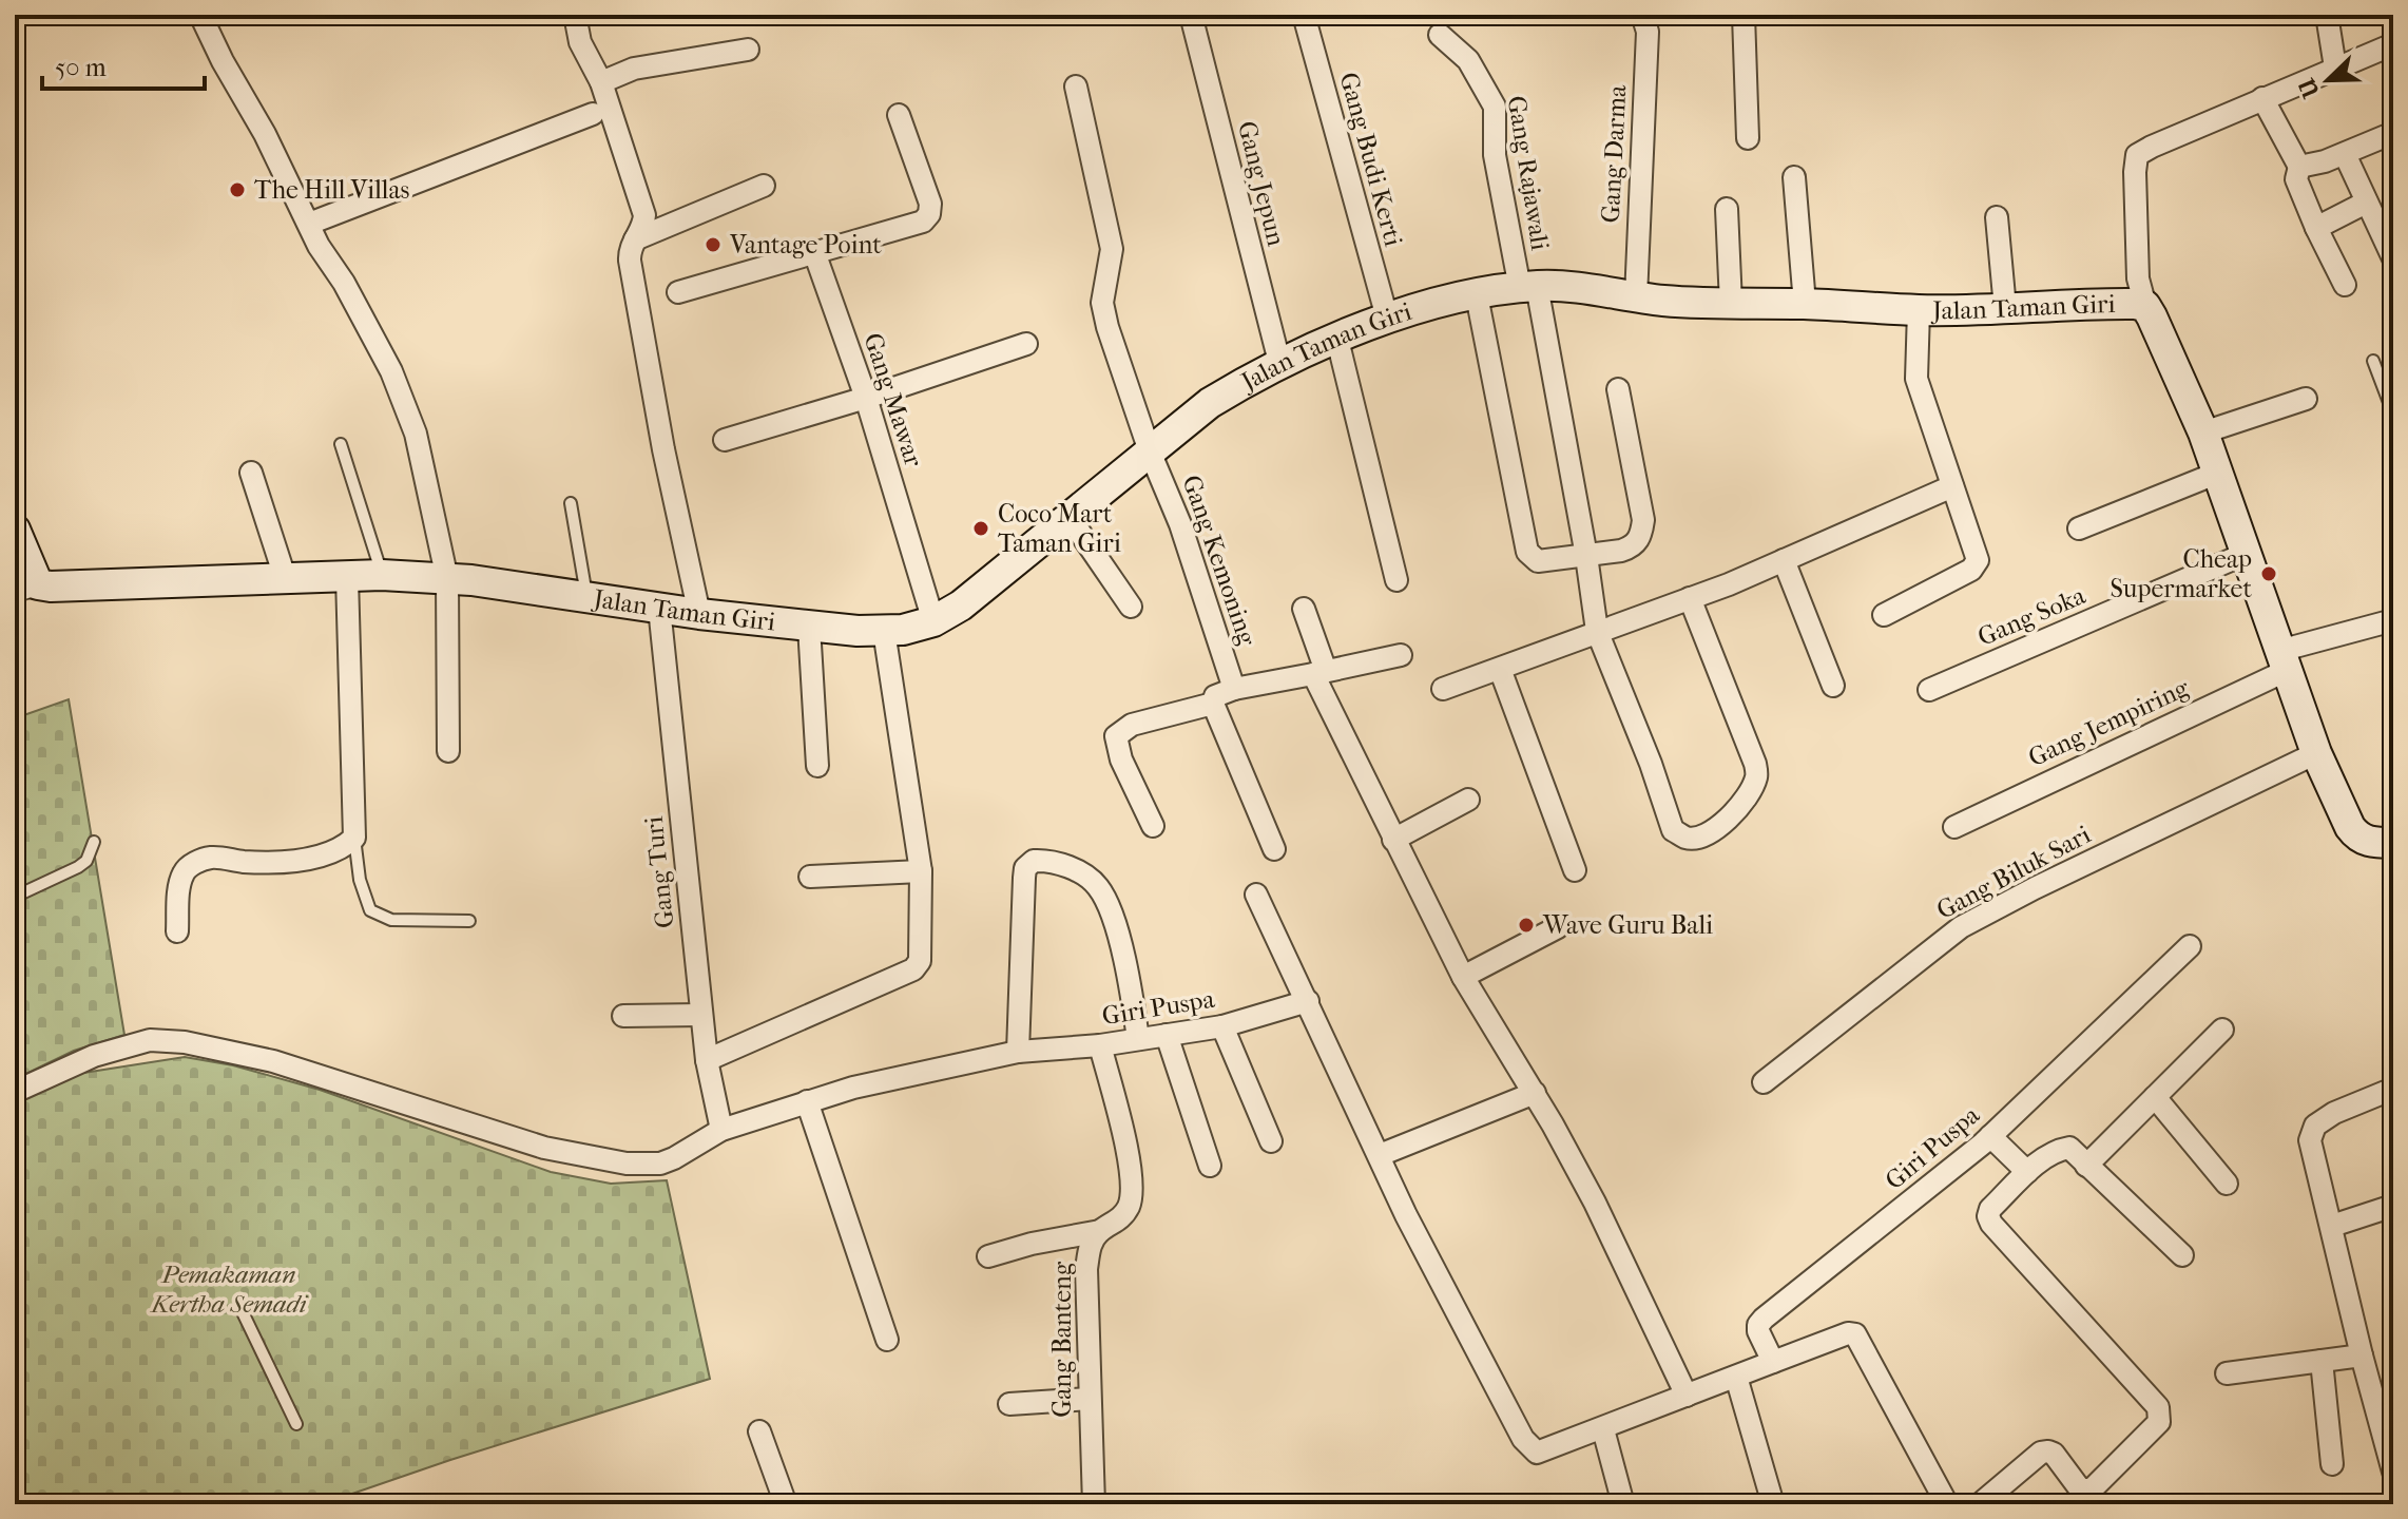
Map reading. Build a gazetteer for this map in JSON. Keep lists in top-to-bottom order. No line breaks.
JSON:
{"streets":{"street":["Gang Darma","Gang Budi Kerti","Gang Rajawali","Gang Jepun","Jalan Taman Giri","Gang Mawar","Gang Kemoning","Gang Soka","Gang Jempiring","Gang Turi","Gang Biluk Sari","Giri Puspa","Gang Banteng"]},"crossings":[["Gang Darma","Jalan Taman Giri"],["Gang Budi Kerti","Jalan Taman Giri"],["Gang Rajawali","Jalan Taman Giri"],["Gang Jepun","Jalan Taman Giri"],["Jalan Taman Giri","Gang Mawar"],["Jalan Taman Giri","Gang Kemoning"],["Jalan Taman Giri","Gang Soka"],["Jalan Taman Giri","Gang Jempiring"],["Jalan Taman Giri","Gang Turi"],["Jalan Taman Giri","Gang Biluk Sari"],["Gang Turi","Giri Puspa"],["Giri Puspa","Gang Banteng"]],"parks":["Pemakaman Kertha Semadi"],"places":["The Hill Villas","Vantage Point","Coco Mart Taman Giri","Cheap Supermarket","Wave Guru Bali"],"scale_bar":"50 m","north":"bottom left"}
